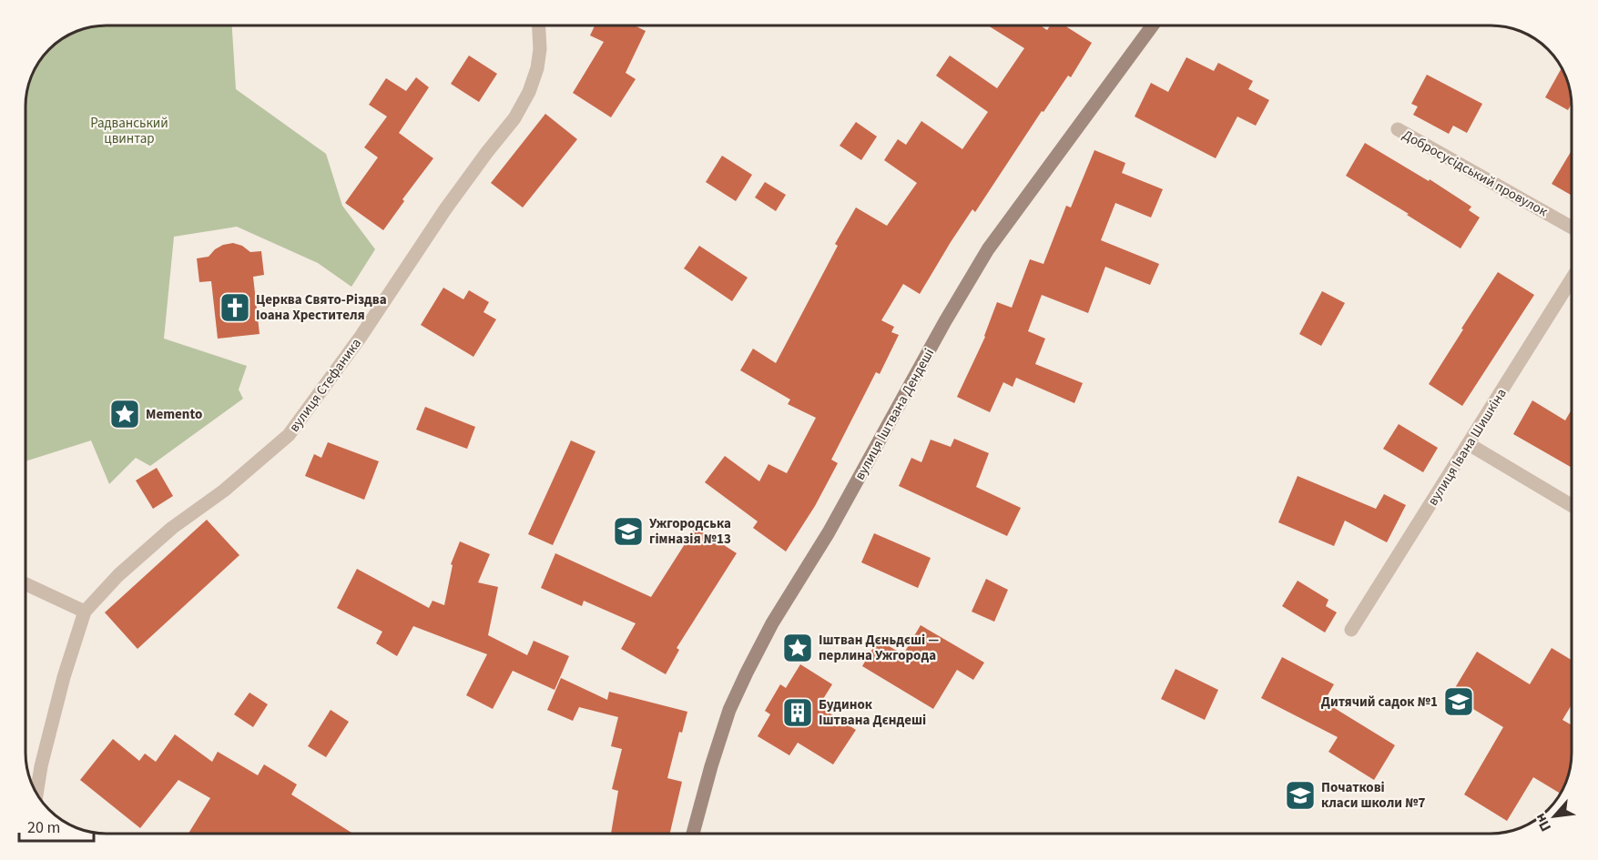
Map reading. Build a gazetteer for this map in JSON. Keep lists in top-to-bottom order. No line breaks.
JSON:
{"streets":{"street":["Добросусідський провулок","вулиця Стефаника","вулиця Іштвана Дендеші","вулиця Івана Шишкіна"]},"parks":["Радванський цвинтар"],"places":{"church":["Церква Свято-Різдва Іоана Хрестителя"],"place":["Memento","Іштван Дєньдєші — перлина Ужгорода"],"school or university":["Ужгородська гімназія №13","Дитячий садок №1","Початкові класи школи №7"],"building":["Будинок Іштвана Дєндеші"]},"scale_bar":"20 m","north":"bottom left"}
